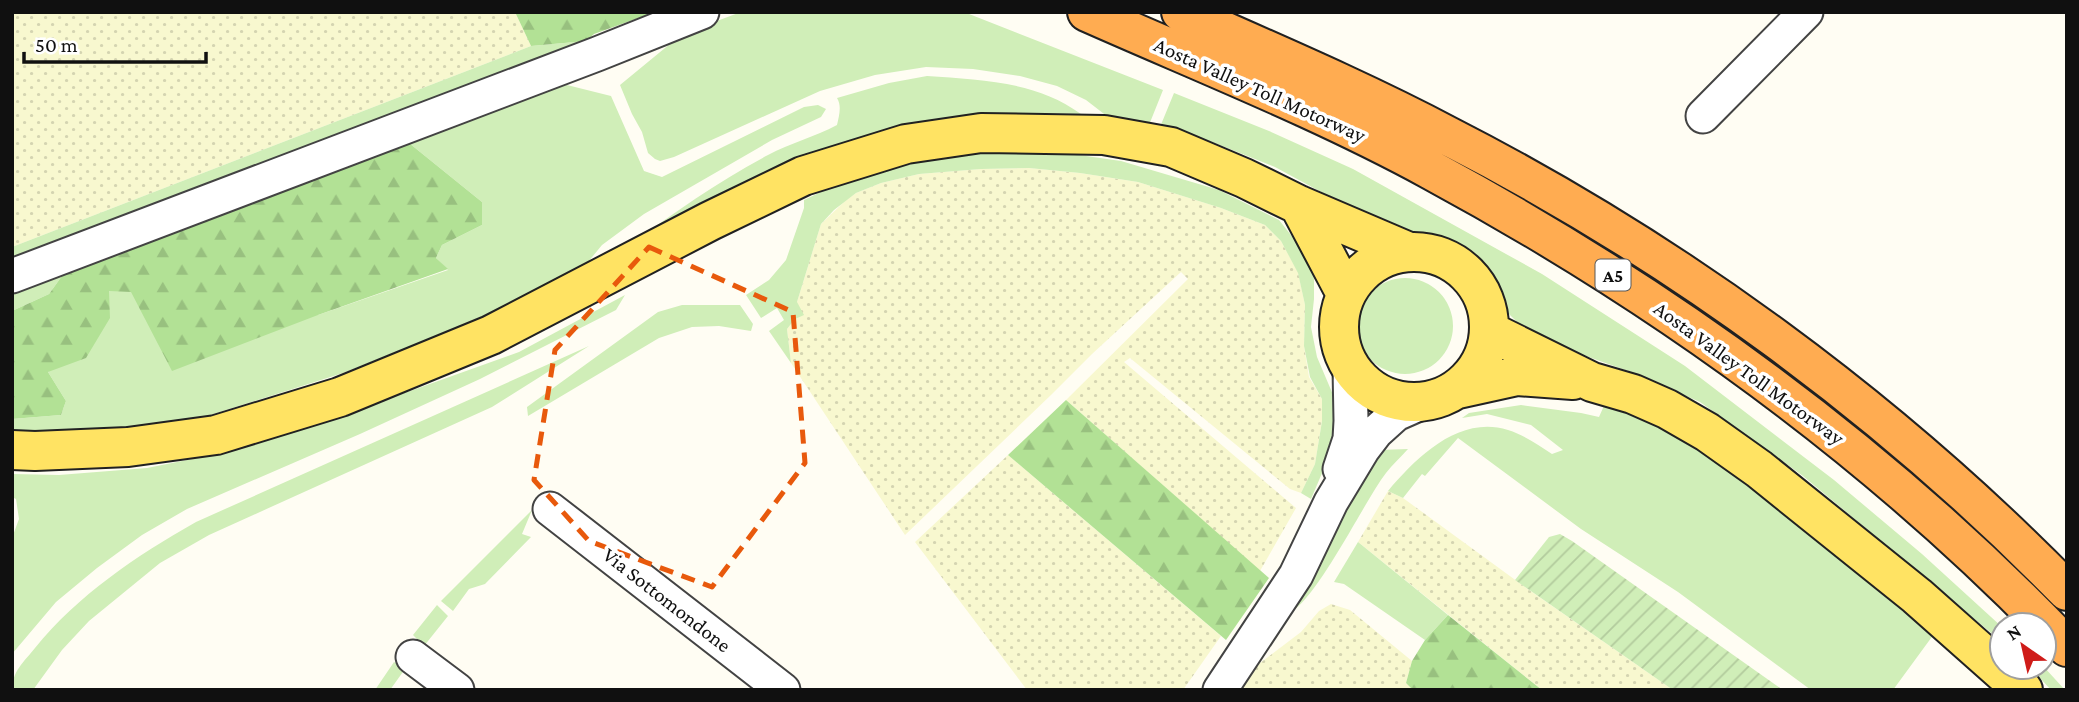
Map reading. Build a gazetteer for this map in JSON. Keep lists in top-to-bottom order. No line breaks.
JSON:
{"streets":{"highway":["Aosta Valley Toll Motorway","A5"],"street":["Via Sottomondone"]},"scale_bar":"50 m","north":"top left"}
